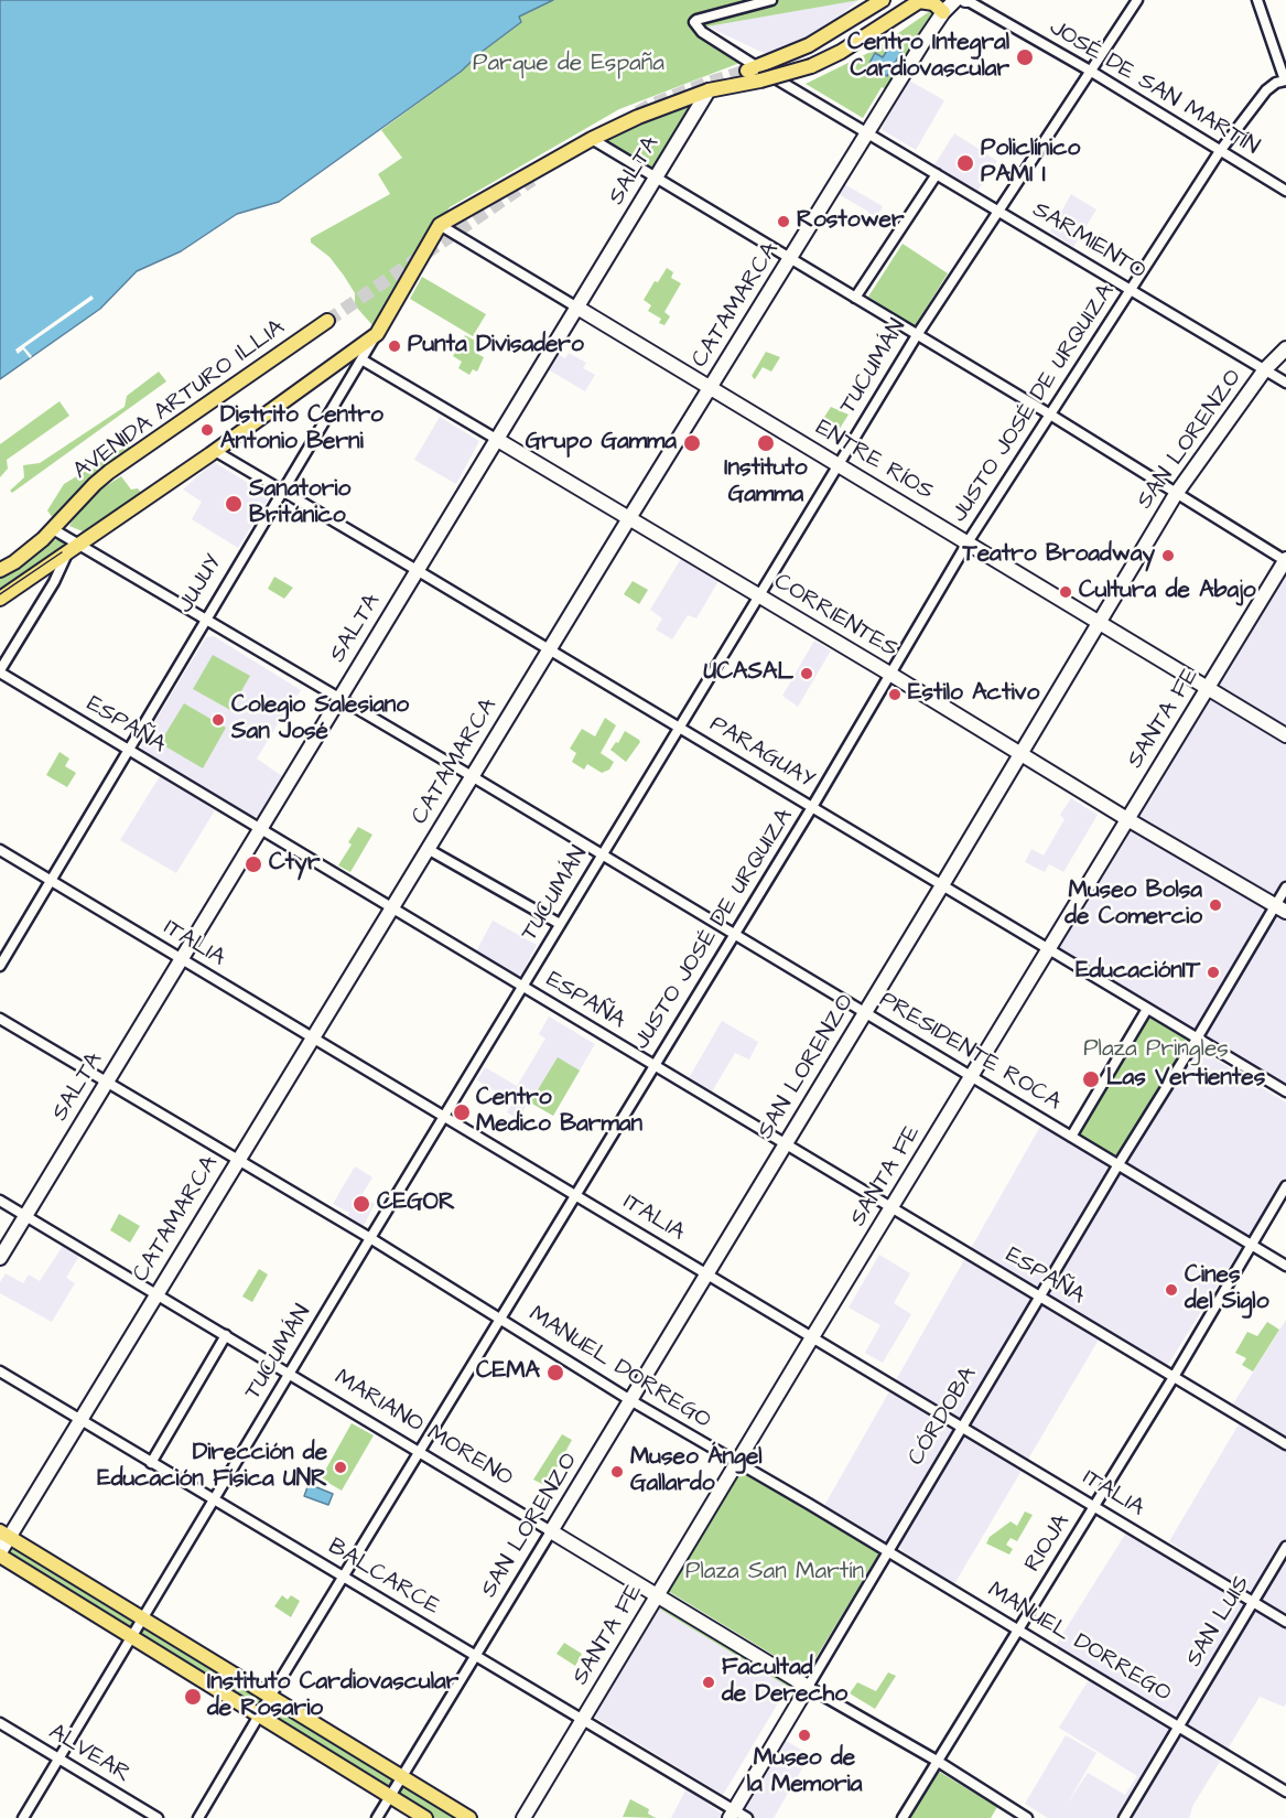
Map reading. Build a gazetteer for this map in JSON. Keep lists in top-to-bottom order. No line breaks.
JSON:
{"streets":{"main road":["SALTA","CATAMARCA","AVENIDA ARTURO ILLIA","SAN LORENZO","ENTRE RÍOS","JUJUY","CORRIENTES","SANTA FE","CÓRDOBA","MARIANO MORENO"],"street":["JOSÉ DE SAN MARTÍN","SARMIENTO","TUCUMÁN","JUSTO JOSÉ DE URQUIZA","ESPAÑA","PARAGUAY","ITALIA","PRESIDENTE ROCA","MANUEL DORREGO","RIOJA","BALCARCE","SAN LUIS","ALVEAR"]},"crossings":[["JOSÉ DE SAN MARTÍN","TUCUMÁN"],["JOSÉ DE SAN MARTÍN","JUSTO JOSÉ DE URQUIZA"],["SALTA","ENTRE RÍOS"],["SALTA","CORRIENTES"],["SALTA","ESPAÑA"],["SALTA","PARAGUAY"],["SALTA","ITALIA"],["SALTA","PRESIDENTE ROCA"],["SALTA","MANUEL DORREGO"],["SALTA","MARIANO MORENO"],["SARMIENTO","CATAMARCA"],["SARMIENTO","TUCUMÁN"],["SARMIENTO","JUSTO JOSÉ DE URQUIZA"],["SARMIENTO","SAN LORENZO"],["CATAMARCA","ENTRE RÍOS"],["CATAMARCA","CORRIENTES"],["CATAMARCA","ESPAÑA"],["CATAMARCA","PARAGUAY"],["CATAMARCA","ITALIA"],["CATAMARCA","PRESIDENTE ROCA"],["CATAMARCA","MANUEL DORREGO"],["CATAMARCA","MARIANO MORENO"],["CATAMARCA","BALCARCE"],["TUCUMÁN","ENTRE RÍOS"],["TUCUMÁN","CORRIENTES"],["TUCUMÁN","ESPAÑA"],["TUCUMÁN","PARAGUAY"],["TUCUMÁN","ITALIA"],["TUCUMÁN","PRESIDENTE ROCA"],["TUCUMÁN","MANUEL DORREGO"],["TUCUMÁN","MARIANO MORENO"],["TUCUMÁN","BALCARCE"],["TUCUMÁN","ALVEAR"],["AVENIDA ARTURO ILLIA","PRESIDENTE ROCA"],["JUSTO JOSÉ DE URQUIZA","ENTRE RÍOS"],["JUSTO JOSÉ DE URQUIZA","CORRIENTES"],["JUSTO JOSÉ DE URQUIZA","ESPAÑA"],["JUSTO JOSÉ DE URQUIZA","PARAGUAY"],["JUSTO JOSÉ DE URQUIZA","ITALIA"],["JUSTO JOSÉ DE URQUIZA","PRESIDENTE ROCA"],["JUSTO JOSÉ DE URQUIZA","MANUEL DORREGO"],["JUSTO JOSÉ DE URQUIZA","MARIANO MORENO"],["JUSTO JOSÉ DE URQUIZA","BALCARCE"],["SAN LORENZO","ENTRE RÍOS"],["SAN LORENZO","CORRIENTES"],["SAN LORENZO","ESPAÑA"],["SAN LORENZO","PARAGUAY"],["SAN LORENZO","ITALIA"],["SAN LORENZO","PRESIDENTE ROCA"],["SAN LORENZO","MANUEL DORREGO"],["SAN LORENZO","MARIANO MORENO"],["SAN LORENZO","BALCARCE"],["ENTRE RÍOS","JUJUY"],["ENTRE RÍOS","SANTA FE"],["JUJUY","CORRIENTES"],["JUJUY","ESPAÑA"],["JUJUY","PARAGUAY"],["JUJUY","ITALIA"],["JUJUY","PRESIDENTE ROCA"],["CORRIENTES","SANTA FE"],["CORRIENTES","CÓRDOBA"],["SANTA FE","ESPAÑA"],["SANTA FE","PARAGUAY"],["SANTA FE","ITALIA"],["SANTA FE","PRESIDENTE ROCA"],["SANTA FE","MANUEL DORREGO"],["SANTA FE","MARIANO MORENO"],["SANTA FE","BALCARCE"],["ESPAÑA","CÓRDOBA"],["ESPAÑA","RIOJA"],["PARAGUAY","CÓRDOBA"],["ITALIA","CÓRDOBA"],["ITALIA","RIOJA"],["ITALIA","SAN LUIS"],["PRESIDENTE ROCA","CÓRDOBA"],["PRESIDENTE ROCA","RIOJA"],["MANUEL DORREGO","CÓRDOBA"],["MANUEL DORREGO","RIOJA"],["MANUEL DORREGO","SAN LUIS"],["CÓRDOBA","MARIANO MORENO"],["CÓRDOBA","BALCARCE"],["MARIANO MORENO","RIOJA"]],"parks":["Parque de España","Plaza Pringles","Plaza San Martín"],"places":["Centro Integral Cardiovascular","Policlínico PAMI I","Rostower","Punta Divisadero","Distrito Centro Antonio Berni","Grupo Gamma","Instituto Gamma","Sanatorio Británico","Teatro Broadway","Cultura de Abajo","UCASAL","Estilo Activo","Colegio Salesiano San José","Ctyr","Museo Bolsa de Comercio","EducaciónIT","Las Vertientes","Centro Medico Barman","CEGOR","Cines del Siglo","CEMA","Dirección de Educación Física UNR","Museo Ángel Gallardo","Facultad de Derecho","Instituto Cardiovascular de Rosario","Museo de la Memoria"]}
